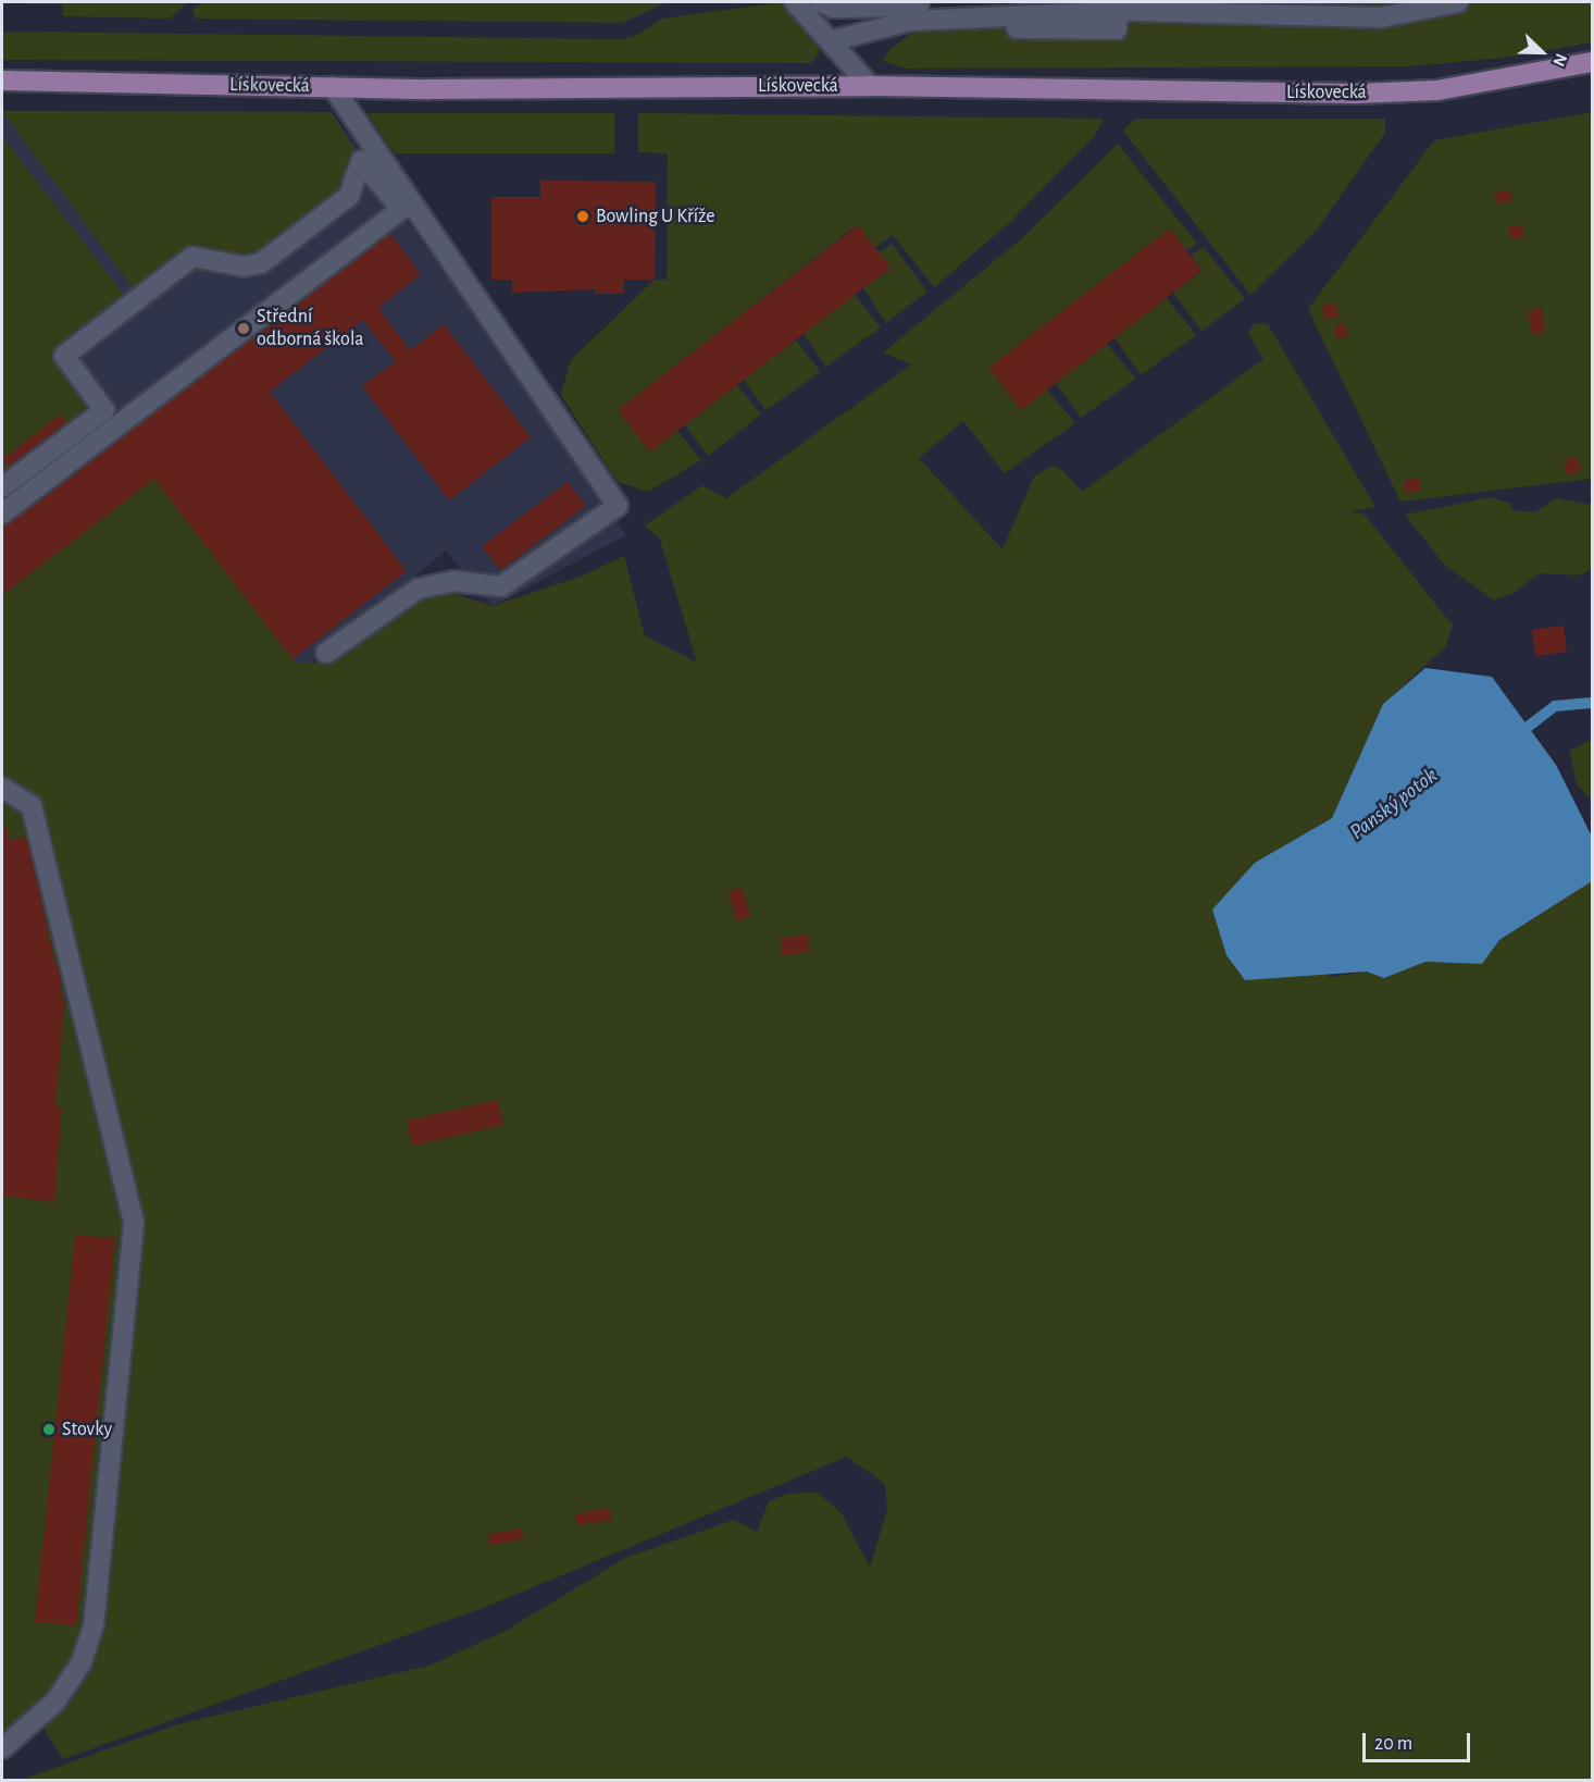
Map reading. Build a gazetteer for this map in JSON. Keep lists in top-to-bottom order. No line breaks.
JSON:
{"streets":{"main road":["Lískovecká"]},"water":["Panský potok"],"places":["Bowling U Kříže","Střední odborná škola","Stovky"],"scale_bar":"20 m","north":"bottom right"}
